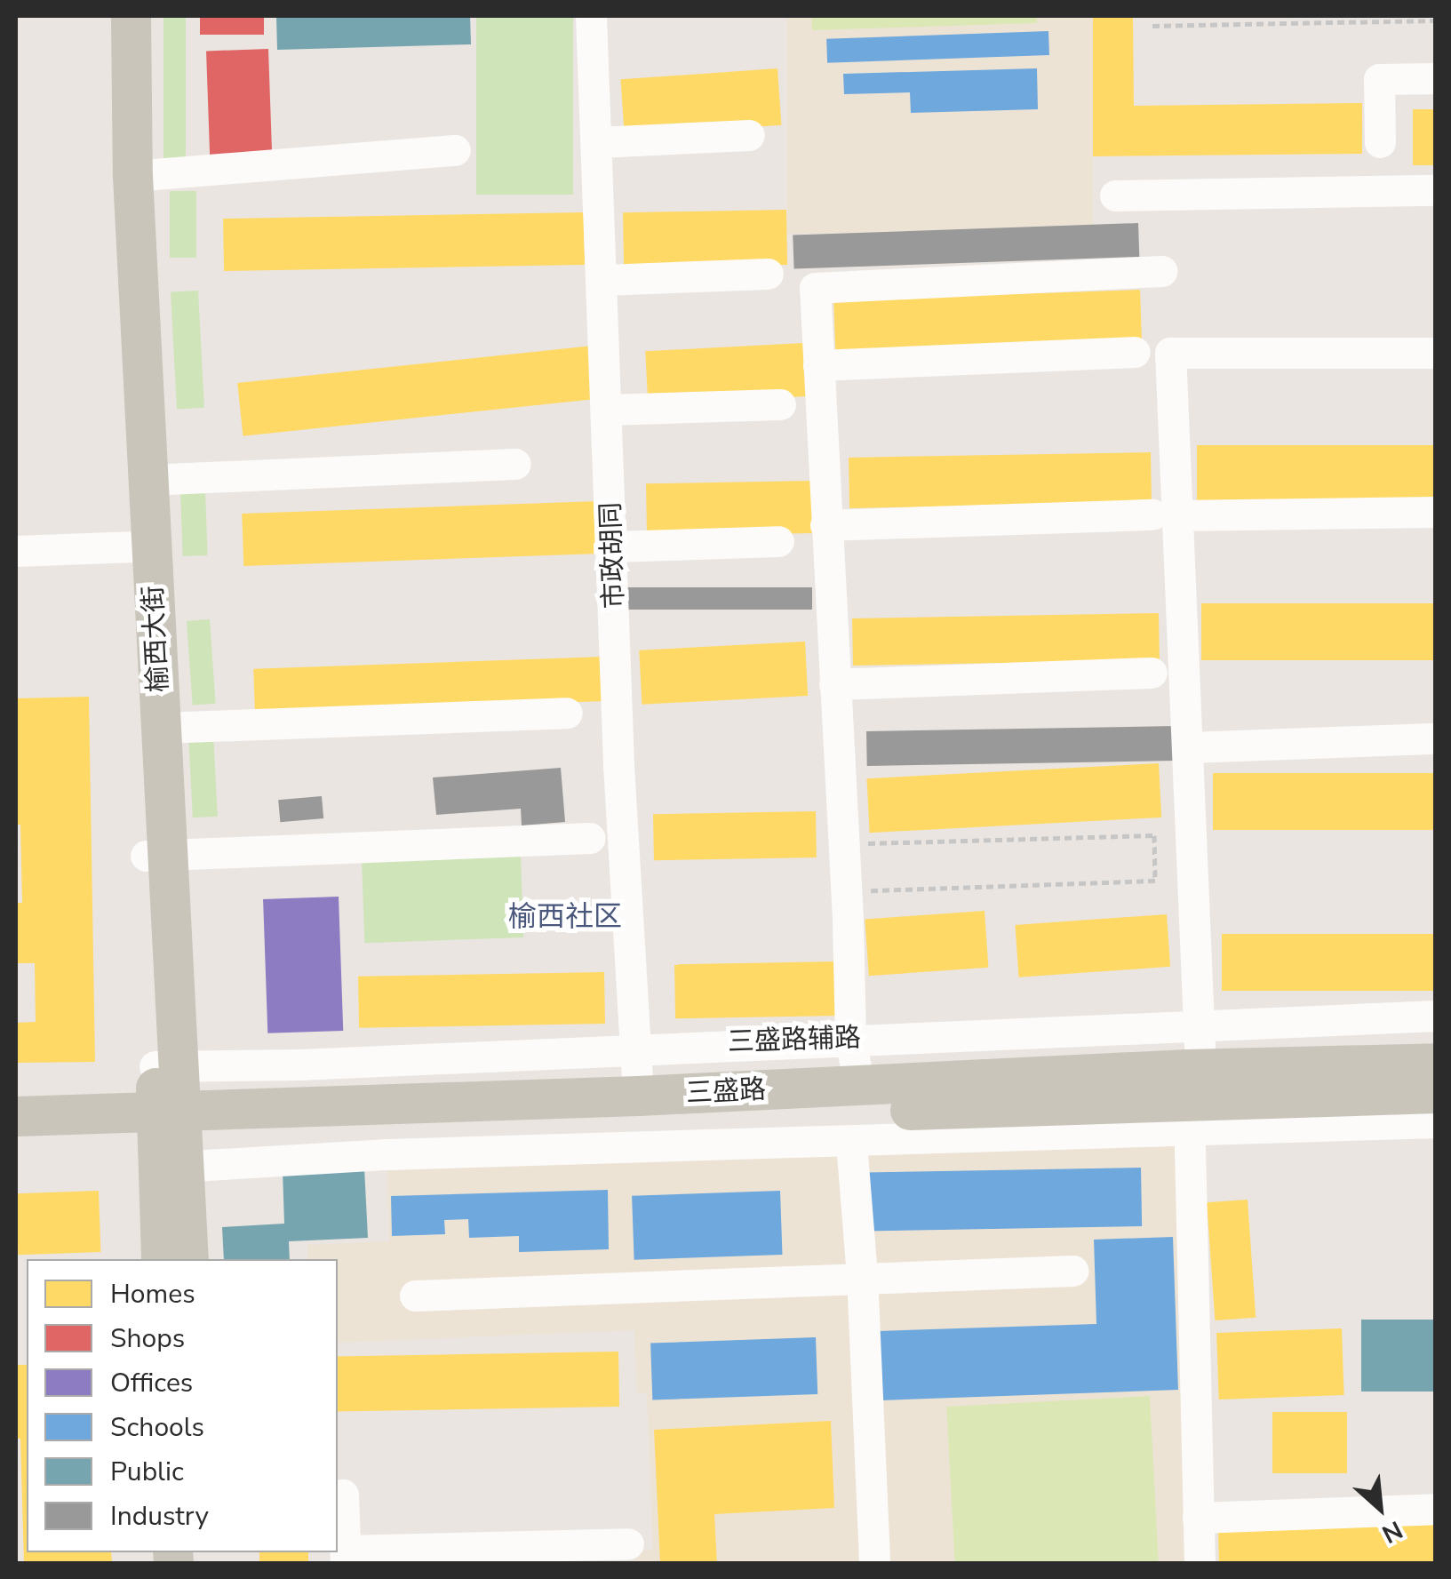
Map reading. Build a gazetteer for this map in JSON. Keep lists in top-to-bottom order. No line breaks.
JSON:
{"streets":{"main road":["榆西大街","三盛路"],"street":["市政胡同","三盛路辅路"]},"crossings":[["市政胡同","三盛路辅路"],["市政胡同","三盛路"],["榆西大街","三盛路辅路"],["榆西大街","三盛路"]],"districts":["榆西社区"],"legend":["Homes","Shops","Offices","Schools","Public","Industry"],"north":"bottom right"}
